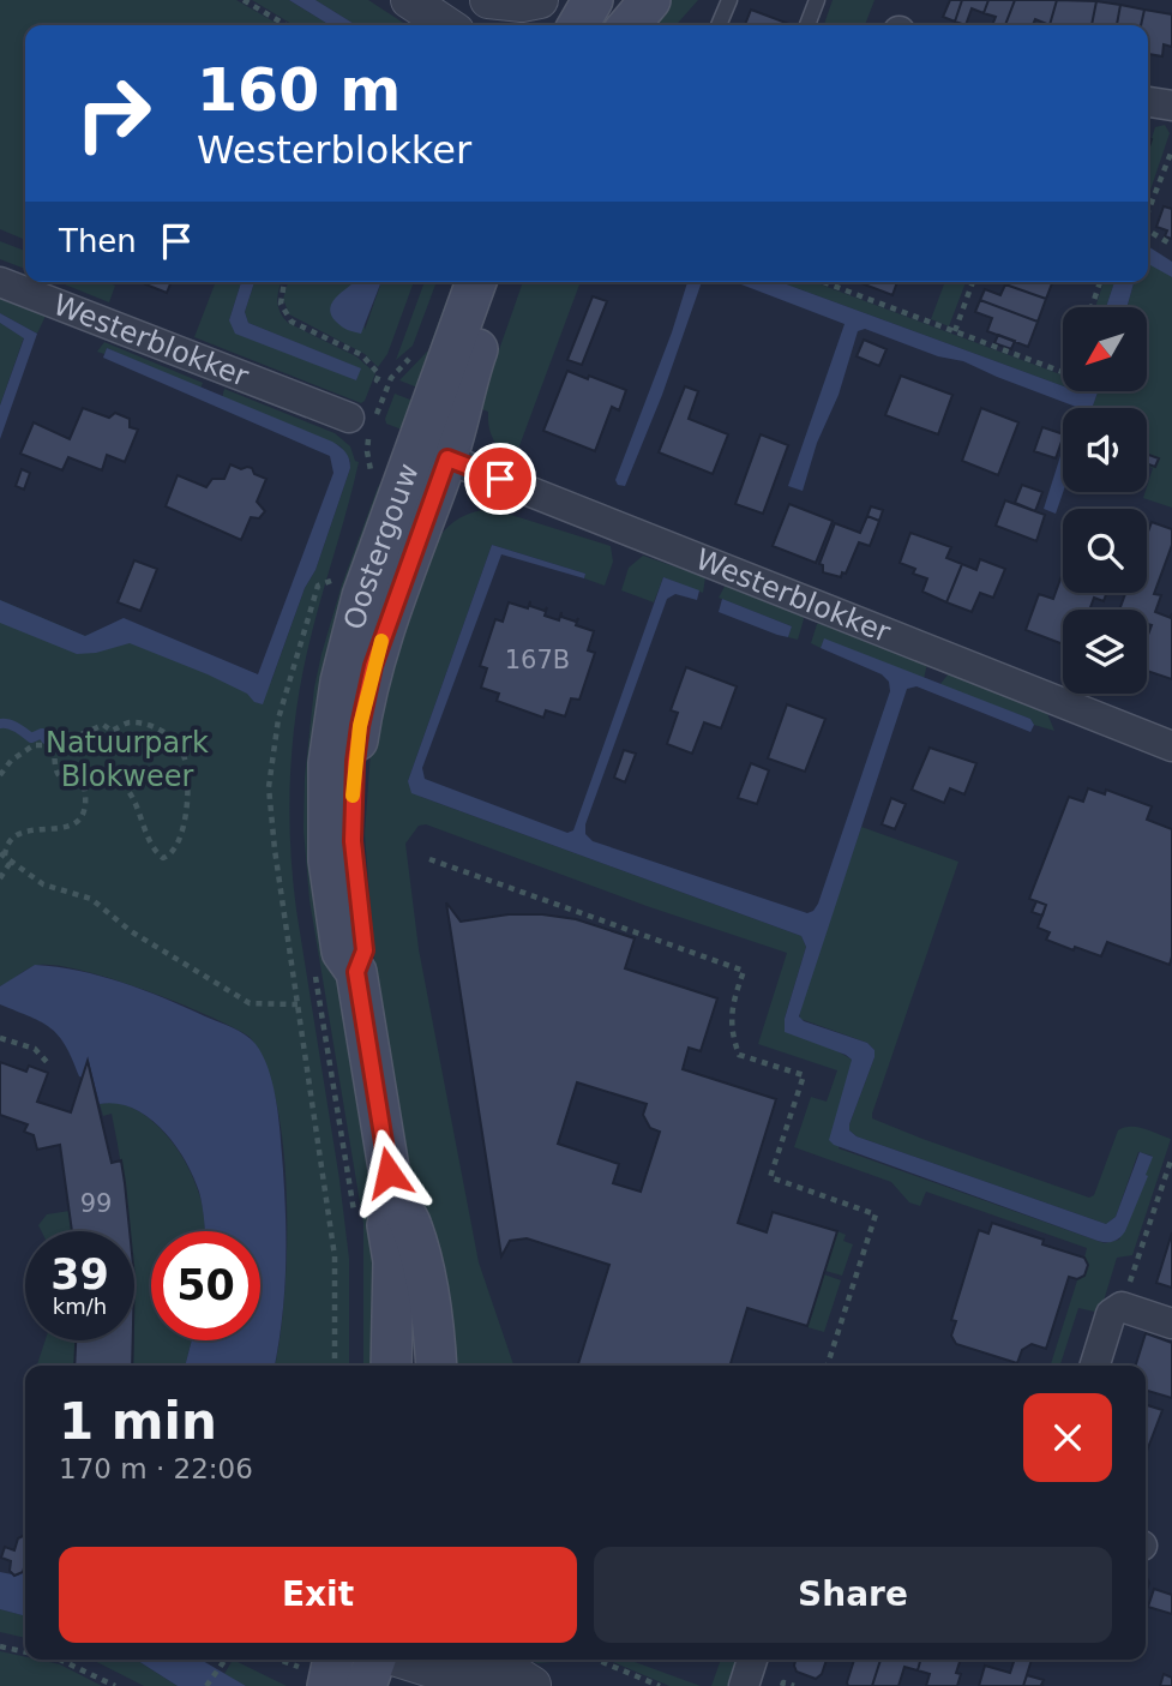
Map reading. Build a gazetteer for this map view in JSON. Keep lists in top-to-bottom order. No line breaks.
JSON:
{"streets":{"main road":["Oostergouw"],"street":["Westerblokker"]},"crossings":[["Westerblokker","Oostergouw"]],"parks":["Natuurpark Blokweer"],"house_numbers":["167B","99"],"north":"bottom left","page":{"turn":["160 m","Westerblokker"],"then":"Then","speed":"39 km/h","limit":"50","heading":["1 min","170 m · 22:06"],"buttons":["Exit","Share"]}}
